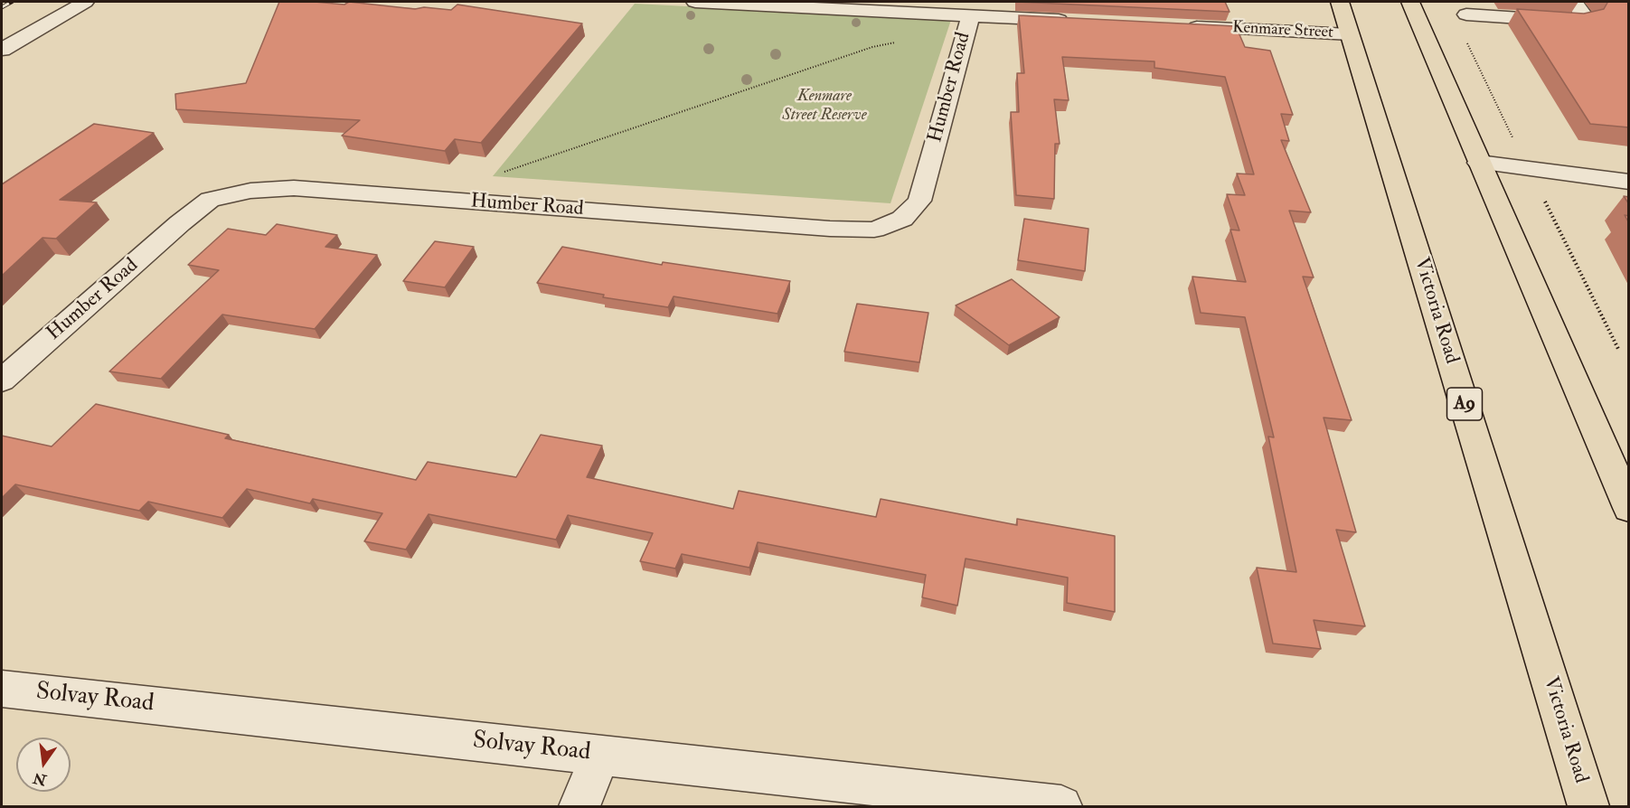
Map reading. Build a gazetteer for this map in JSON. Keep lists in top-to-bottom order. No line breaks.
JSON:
{"streets":{"highway":["Victoria Road","A9"],"street":["Kenmare Street","Humber Road","Solvay Road"]},"crossings":[["Kenmare Street","Victoria Road"]],"parks":["Kenmare Street Reserve"],"north":"bottom"}
